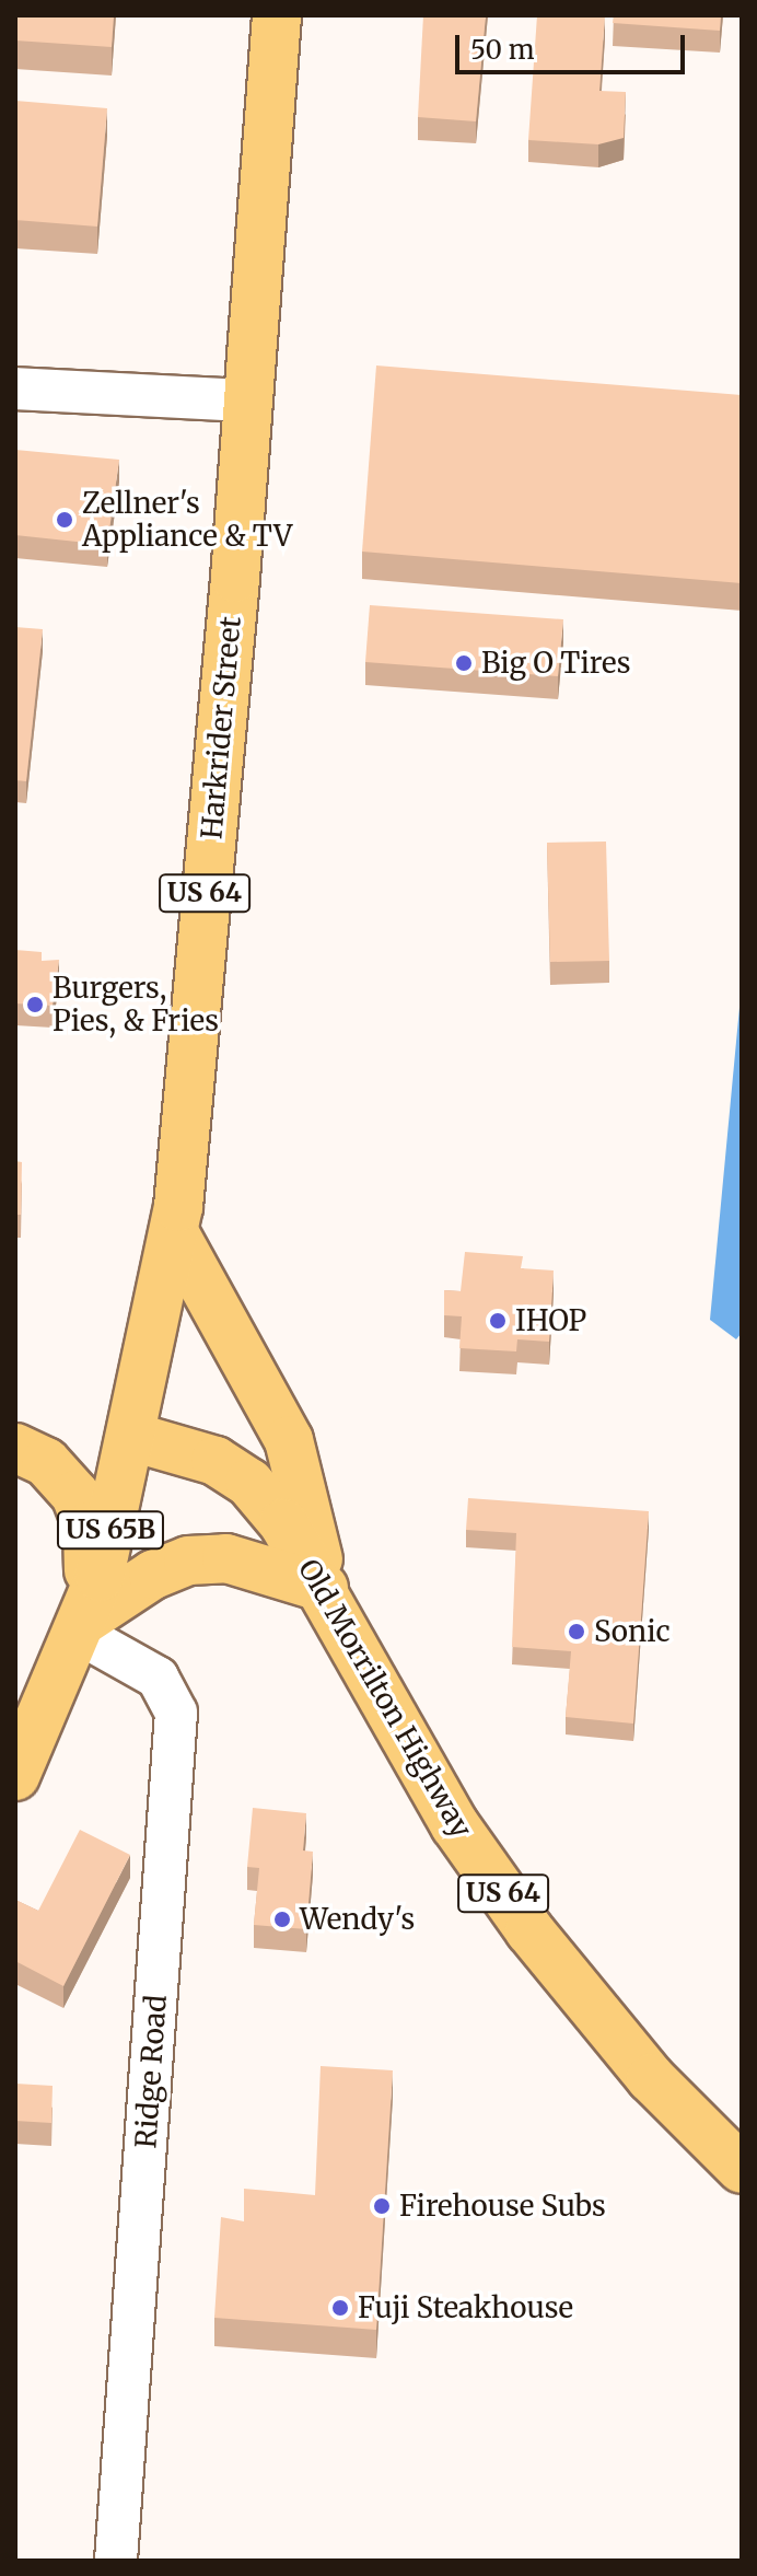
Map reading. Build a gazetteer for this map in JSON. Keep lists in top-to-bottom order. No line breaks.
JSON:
{"streets":{"main road":["Harkrider Street","US 64","US 65B","Old Morrilton Highway"],"street":["Ridge Road"]},"crossings":[["Harkrider Street","US 64"],["Harkrider Street","US 65B"],["Harkrider Street","Old Morrilton Highway"],["US 64","Old Morrilton Highway"],["US 65B","Old Morrilton Highway"],["US 65B","Ridge Road"]],"places":["Zellner's Appliance & TV","Big O Tires","Burgers, Pies, & Fries","IHOP","Sonic","Wendy's","Firehouse Subs","Fuji Steakhouse"],"scale_bar":"50 m"}
